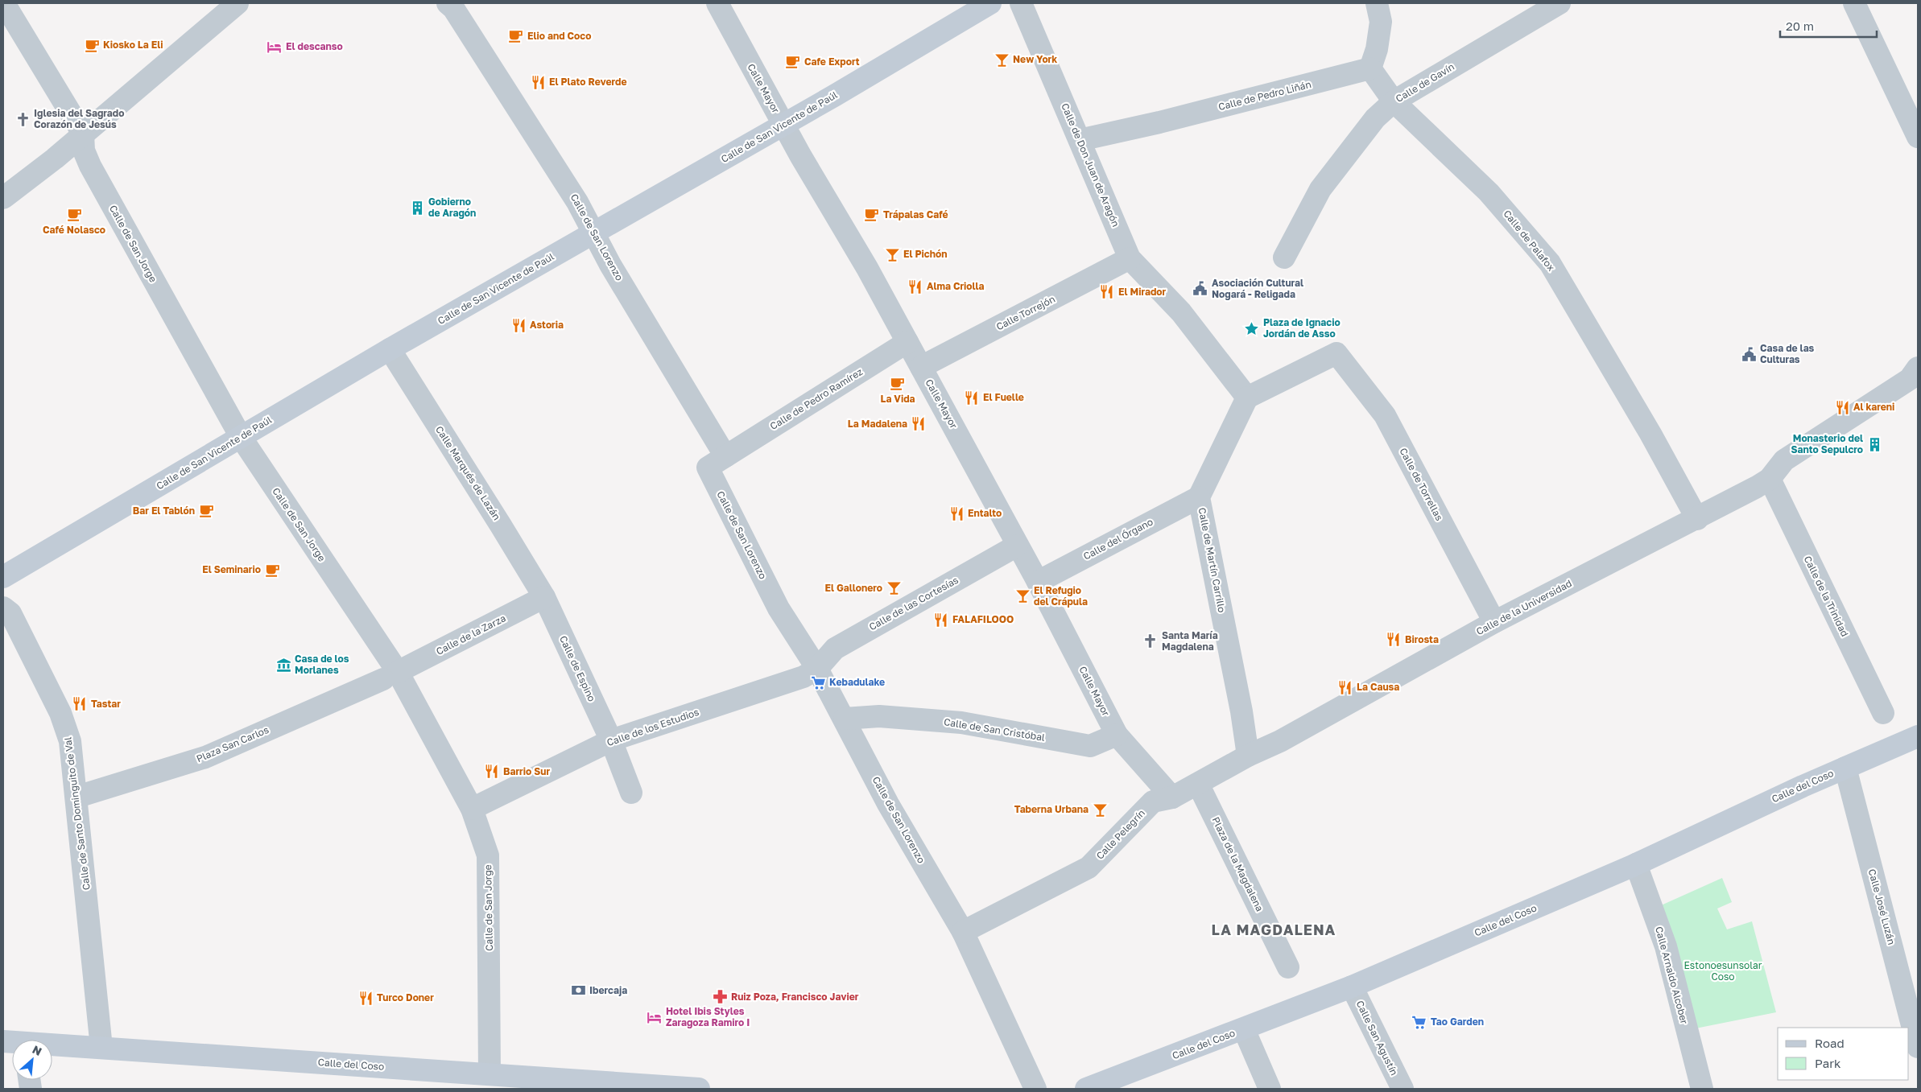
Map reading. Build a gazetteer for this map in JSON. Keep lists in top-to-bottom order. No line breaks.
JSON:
{"streets":{"street":["Calle de Gavín","Calle Mayor","Calle de Pedro Liñán","Calle de San Vicente de Paúl","Calle de Don Juan de Aragón","Calle de San Lorenzo","Calle de Palafox","Calle de San Jorge","Calle Torrejón","Calle de Pedro Ramírez","Calle Marqués de Lazán","Calle de Torrellas","Calle del Órgano","Calle de Martín Carrillo","Calle de la Trinidad","Calle de las Cortesías","Calle de la Universidad","Calle de la Zarza","Calle de Espino","Calle de los Estudios","Calle de San Cristóbal","Plaza San Carlos","Calle del Coso","Calle de Santo Dominguito de Val","Calle Pelegrín","Plaza de la Magdalena","Calle José Luzán","Calle Arnaldo Alcober","Calle San Agustín"]},"crossings":[["Calle de Gavín","Calle de Palafox"],["Calle Mayor","Calle de San Vicente de Paúl"],["Calle Mayor","Calle Torrejón"],["Calle Mayor","Calle de Pedro Ramírez"],["Calle Mayor","Calle del Órgano"],["Calle Mayor","Calle de las Cortesías"],["Calle Mayor","Calle de San Cristóbal"],["Calle Mayor","Calle Pelegrín"],["Calle de Pedro Liñán","Calle de Don Juan de Aragón"],["Calle de Pedro Liñán","Calle de Palafox"],["Calle de San Vicente de Paúl","Calle de San Lorenzo"],["Calle de San Vicente de Paúl","Calle de San Jorge"],["Calle de San Vicente de Paúl","Calle Marqués de Lazán"],["Calle de Don Juan de Aragón","Calle Torrejón"],["Calle de Don Juan de Aragón","Calle de Torrellas"],["Calle de Don Juan de Aragón","Calle de Martín Carrillo"],["Calle de San Lorenzo","Calle de Pedro Ramírez"],["Calle de San Lorenzo","Calle de las Cortesías"],["Calle de San Lorenzo","Calle de los Estudios"],["Calle de San Lorenzo","Calle de San Cristóbal"],["Calle de San Lorenzo","Calle Pelegrín"],["Calle de Palafox","Calle de la Universidad"],["Calle de San Jorge","Calle de la Zarza"],["Calle de San Jorge","Calle de los Estudios"],["Calle de San Jorge","Plaza San Carlos"],["Calle de San Jorge","Calle del Coso"],["Calle Marqués de Lazán","Calle de la Zarza"],["Calle Marqués de Lazán","Calle de Espino"],["Calle de Torrellas","Calle de Martín Carrillo"],["Calle de Torrellas","Calle de la Universidad"],["Calle del Órgano","Calle de Martín Carrillo"],["Calle de Martín Carrillo","Calle Pelegrín"],["Calle de la Trinidad","Calle de la Universidad"],["Calle de las Cortesías","Calle de los Estudios"],["Calle de la Universidad","Calle Pelegrín"],["Calle de la Zarza","Calle de Espino"],["Calle de la Zarza","Plaza San Carlos"],["Calle de Espino","Calle de los Estudios"],["Plaza San Carlos","Calle de Santo Dominguito de Val"],["Calle del Coso","Calle de Santo Dominguito de Val"],["Calle del Coso","Calle José Luzán"],["Calle del Coso","Calle Arnaldo Alcober"],["Calle del Coso","Calle San Agustín"],["Calle Pelegrín","Plaza de la Magdalena"]],"districts":["LA MAGDALENA"],"parks":["Estonoesunsolar Coso"],"places":{"cafe":["Elio and Coco","Kiosko La Eli","Cafe Export","Café Nolasco","Trápalas Café","La Vida","Bar El Tablón","El Seminario"],"hotel":["El descanso","Hotel Ibis Styles Zaragoza Ramiro I"],"bar":["New York","El Pichón","El Gallonero","El Refugio del Crápula","Taberna Urbana"],"restaurant":["El Plato Reverde","Alma Criolla","El Mirador","Astoria","El Fuelle","Al kareni","La Madalena","Entalto","FALAFILOOO","Birosta","La Causa","Tastar","Barrio Sur","Turco Doner"],"church":["Iglesia del Sagrado Corazón de Jesús","Santa María Magdalena"],"building":["Gobierno de Aragón","Monasterio del Santo Sepulcro"],"public building":["Asociación Cultural Nogará - Religada","Casa de las Culturas"],"place":["Plaza de Ignacio Jordán de Asso"],"museum":["Casa de los Morlanes"],"supermarket":["Kebadulake","Tao Garden"],"bank":["Ibercaja"],"pharmacy":["Ruiz Poza, Francisco Javier"]},"legend":["Road","Park"],"scale_bar":"20 m","north":"top right"}
